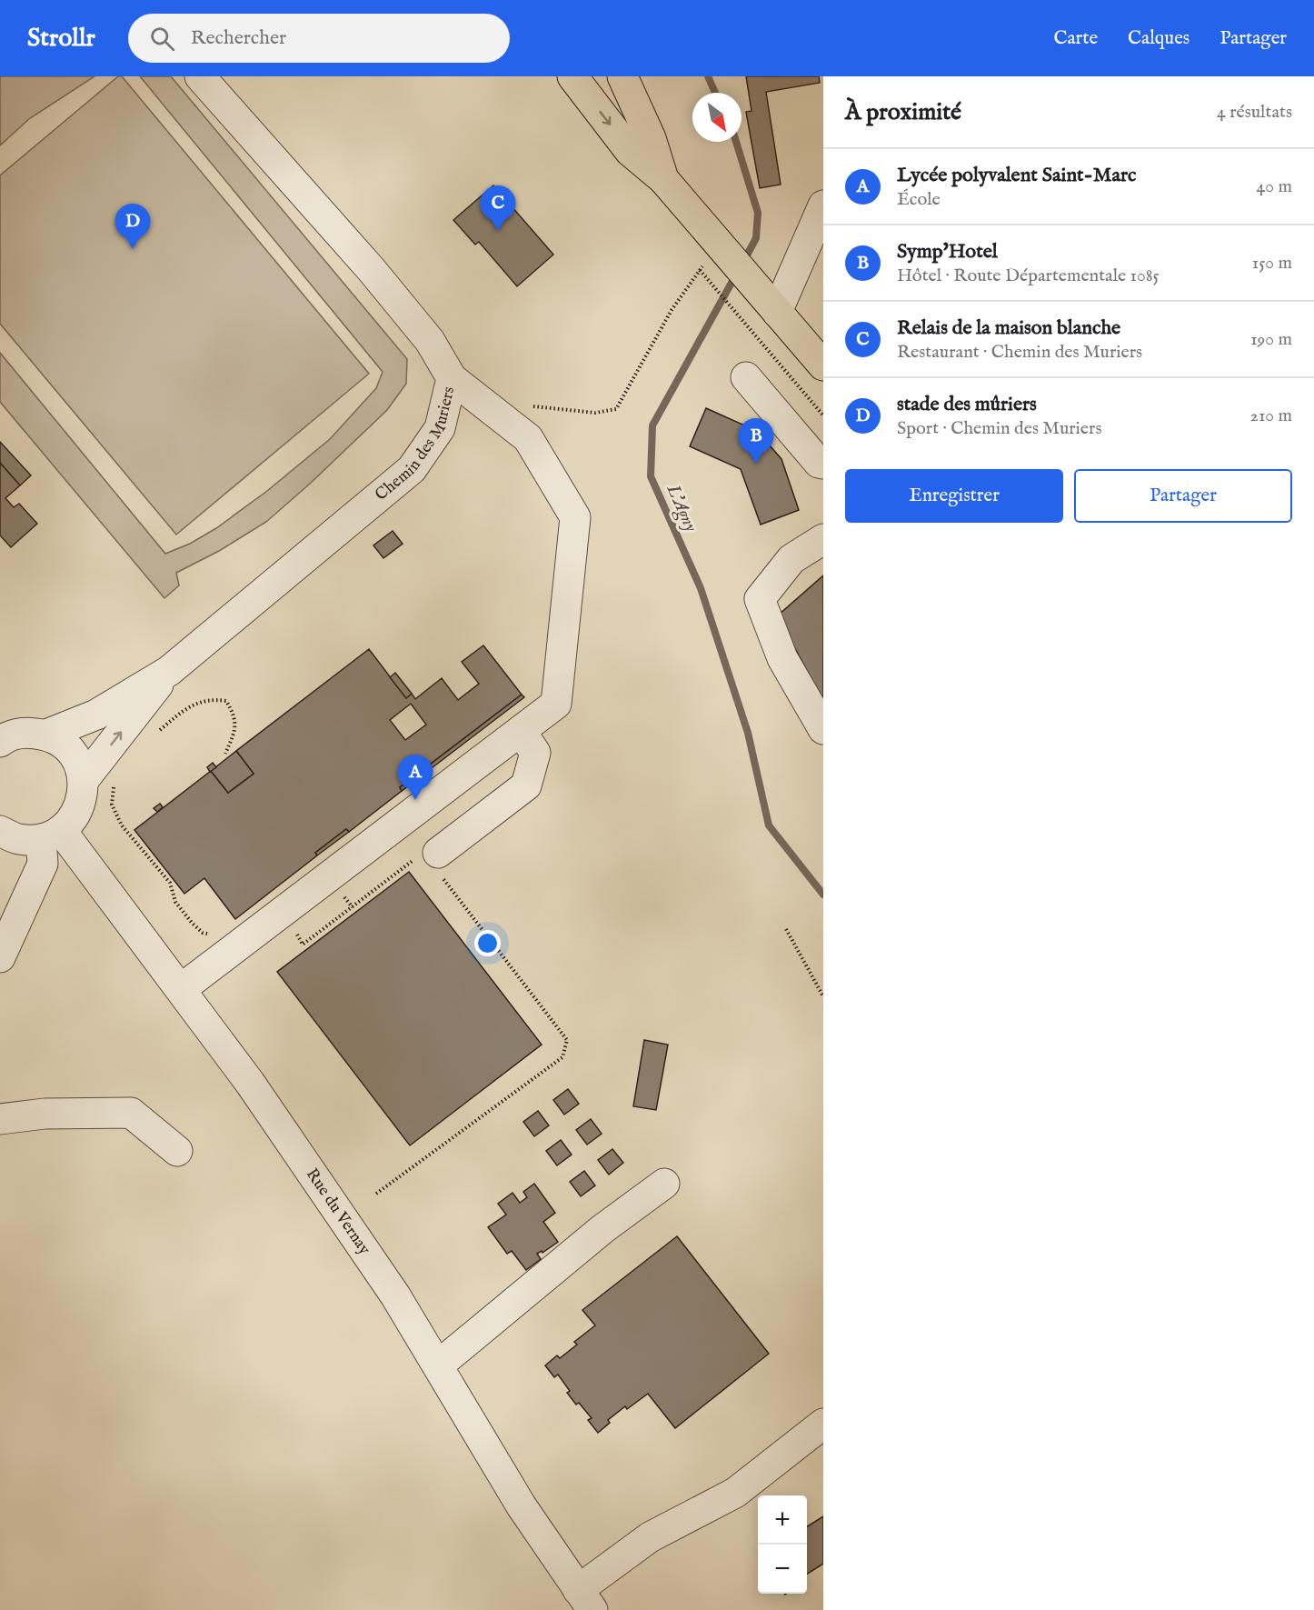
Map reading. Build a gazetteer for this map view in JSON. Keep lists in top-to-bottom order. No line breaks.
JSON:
{"streets":{"street":["Chemin des Muriers","Rue du Vernay"]},"water":["L'Agny"],"north":"bottom right","page":{"header":"Strollr","search":"Rechercher","nav":["Carte","Calques","Partager"],"heading":["À proximité","4 résultats"],"list":[{"mark":"A","name":"Lycée polyvalent Saint-Marc","note":"École","value":"40 m"},{"mark":"B","name":"Symp'Hotel","note":"Hôtel · Route Départementale 1085","value":"150 m"},{"mark":"C","name":"Relais de la maison blanche","note":"Restaurant · Chemin des Muriers","value":"190 m"},{"mark":"D","name":"stade des mûriers","note":"Sport · Chemin des Muriers","value":"210 m"}],"pins":["C","D","B","A"],"buttons":["Enregistrer","Partager"],"map_buttons":["+","−"]}}
